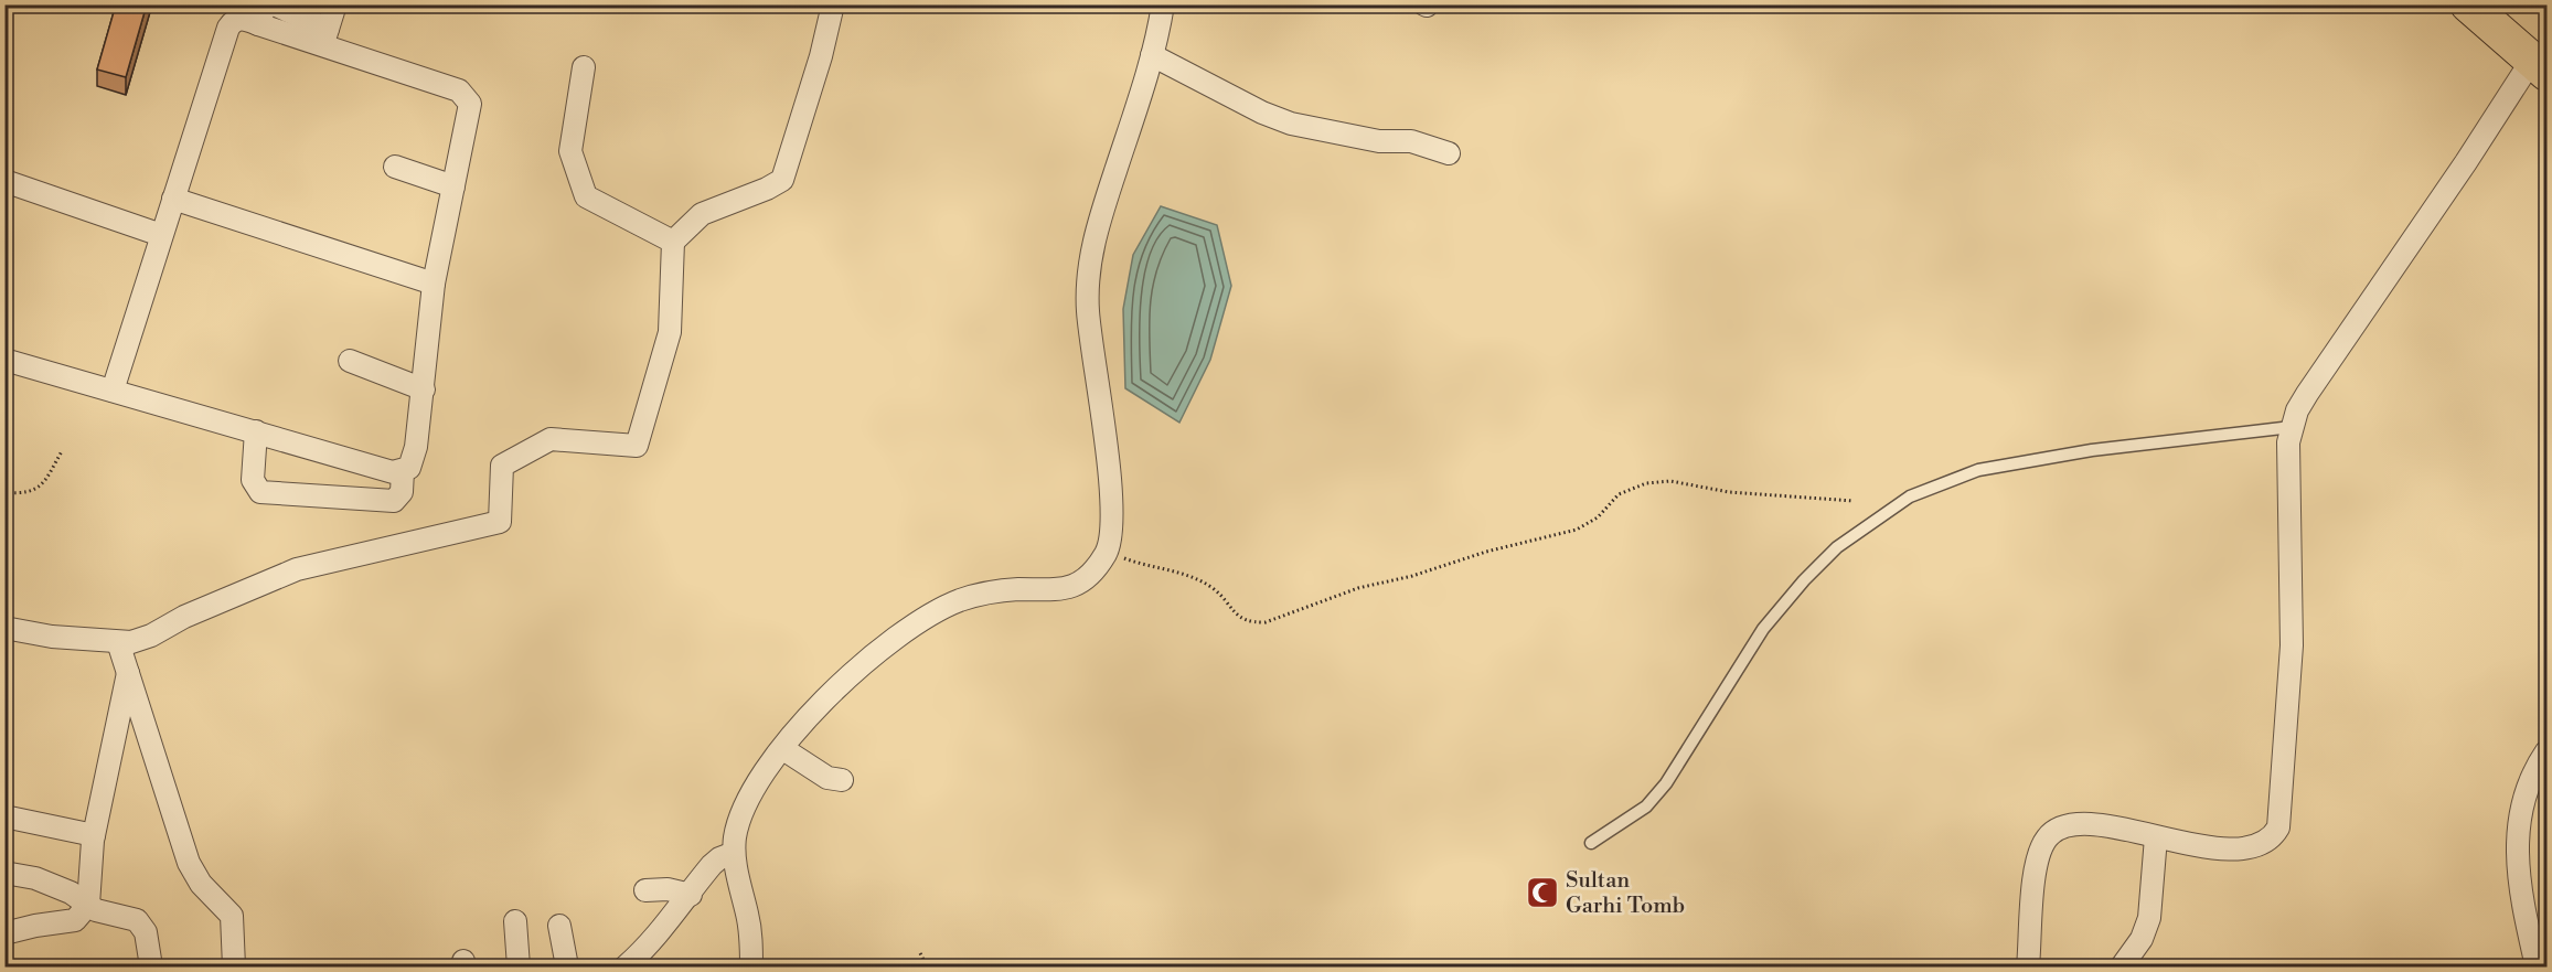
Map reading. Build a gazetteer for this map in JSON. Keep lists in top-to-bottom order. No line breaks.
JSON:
{"places":{"mosque":["Sultan Garhi Tomb"]}}
